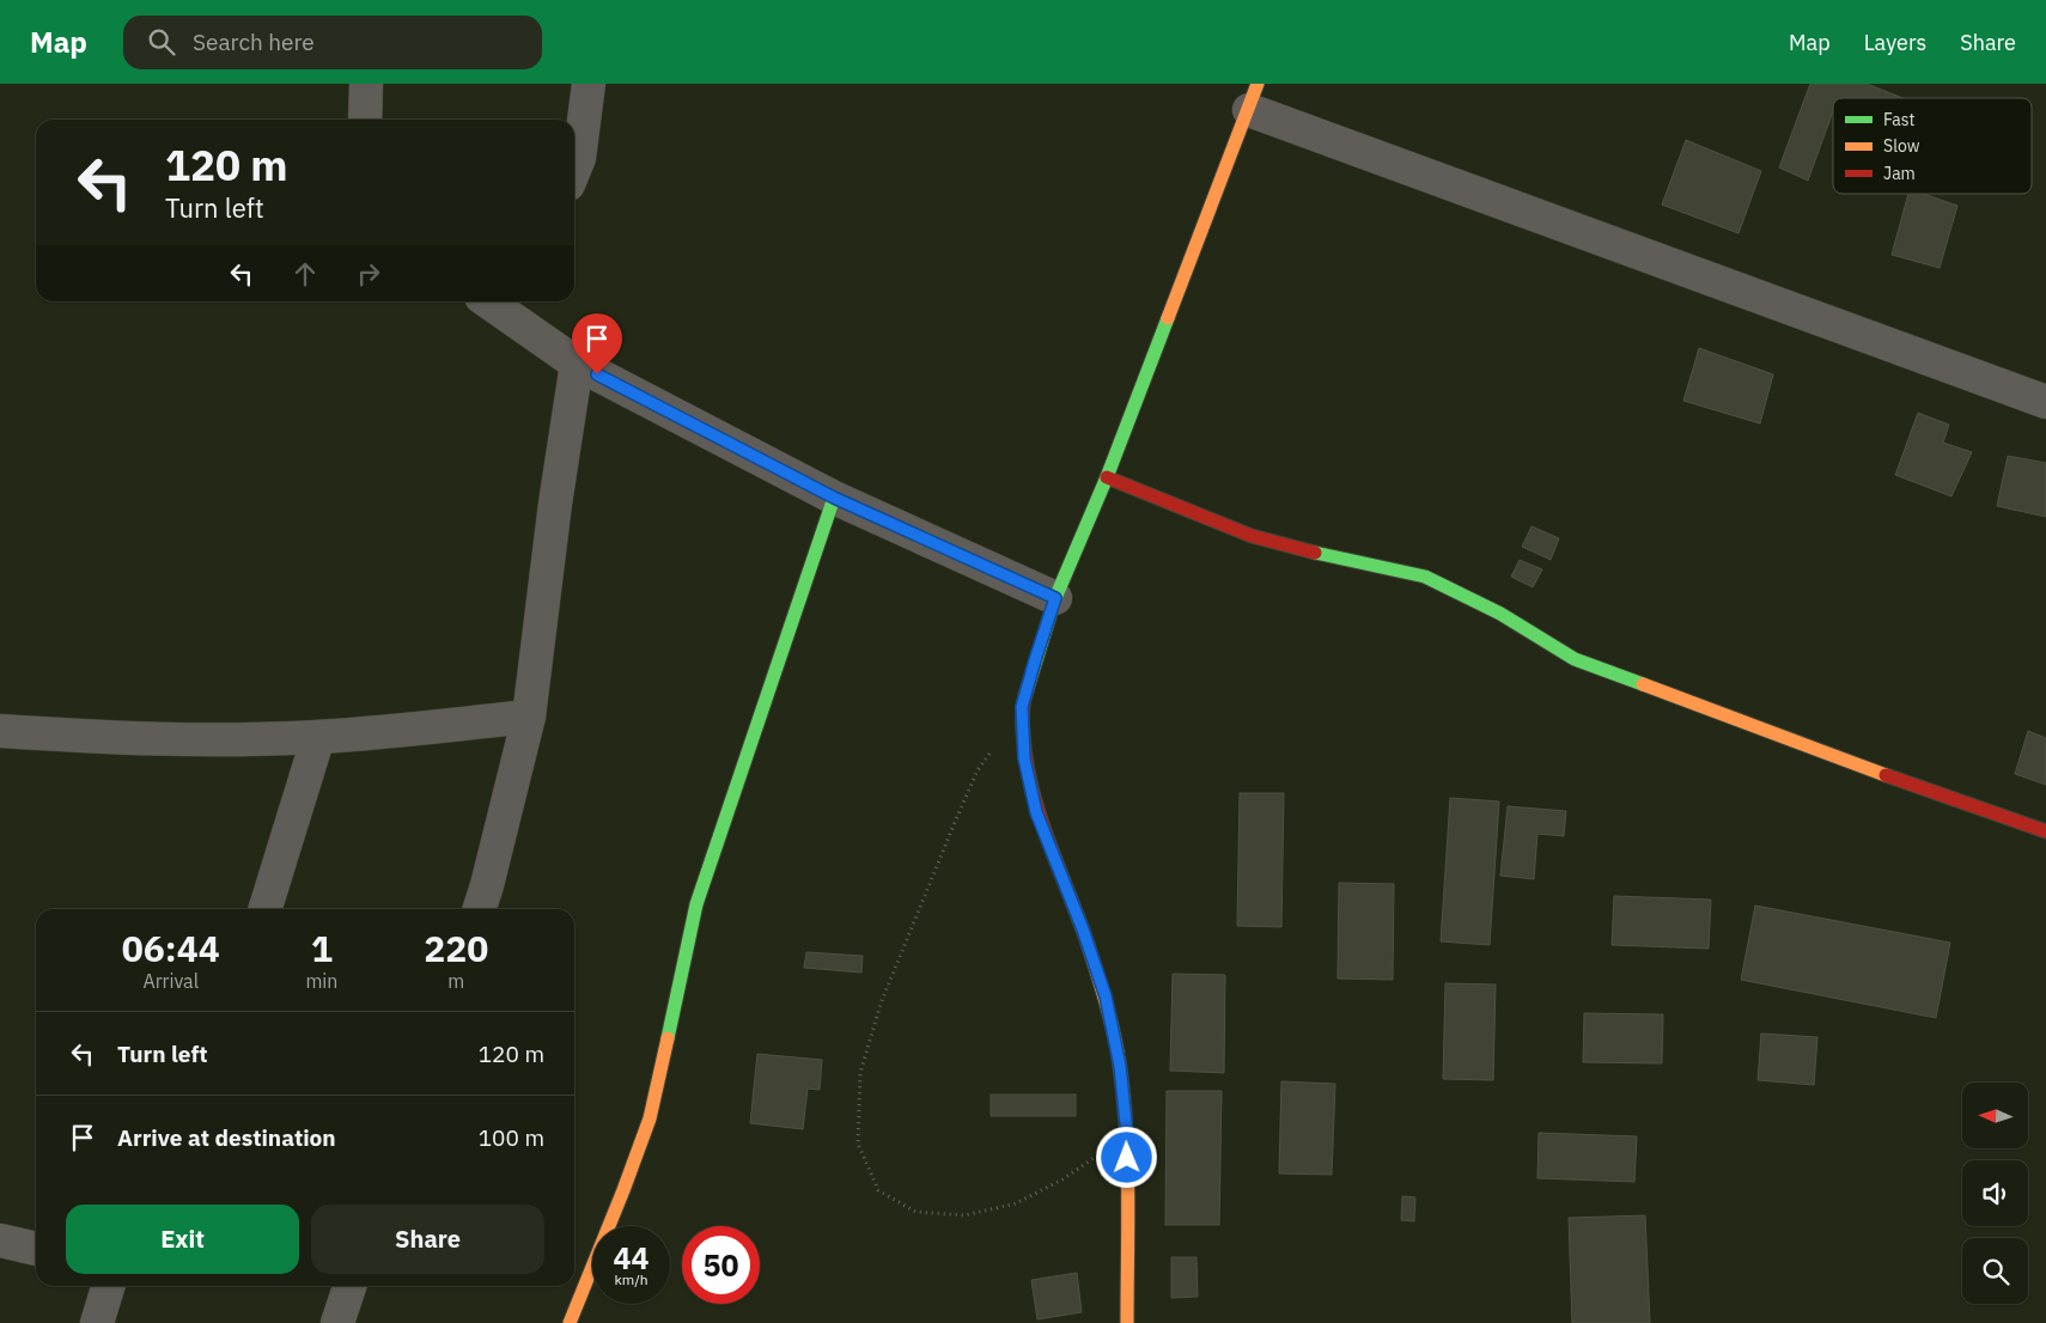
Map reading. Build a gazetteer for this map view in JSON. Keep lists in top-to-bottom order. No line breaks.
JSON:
{"legend":["Fast","Slow","Jam"],"north":"left","page":{"header":"Map","search":"Search here","nav":["Map","Layers","Share"],"turn":["120 m","Turn left"],"eta":["06:44","Arrival","1","min","220","m"],"list":[{"name":"Turn left","value":"120 m"},{"name":"Arrive at destination","value":"100 m"}],"buttons":["Exit","Share"],"speed":"44 km/h","limit":"50"}}
